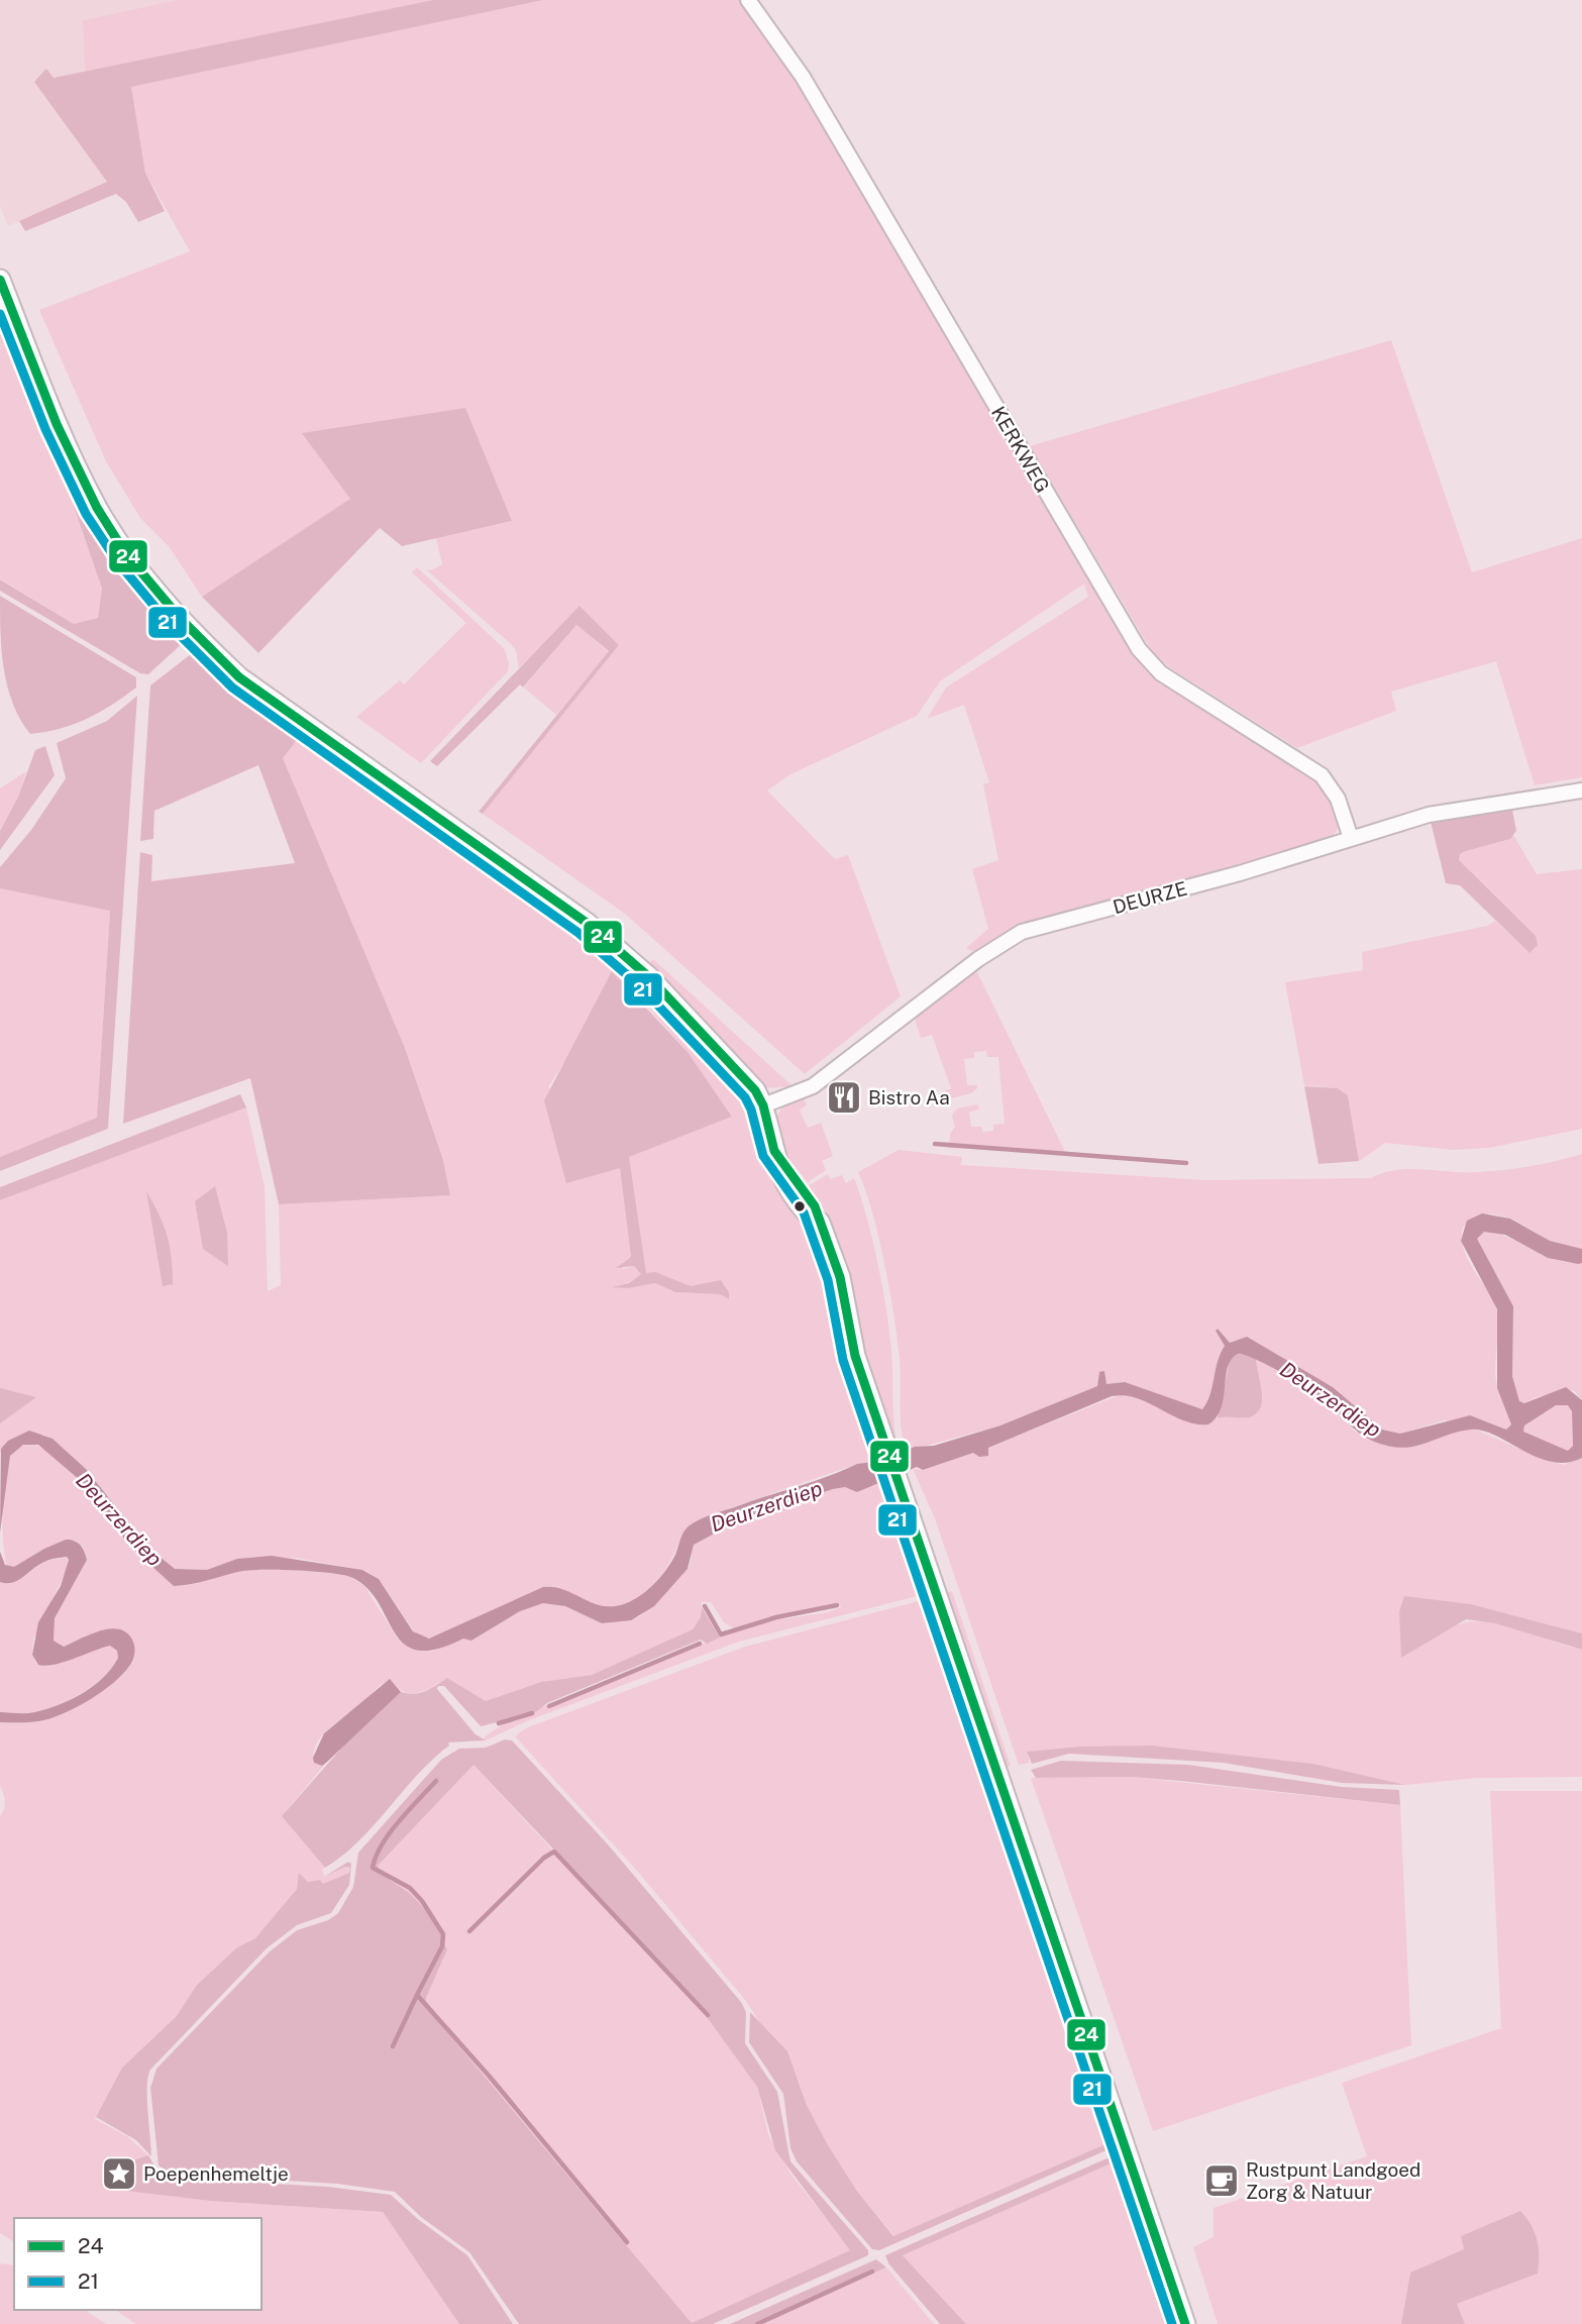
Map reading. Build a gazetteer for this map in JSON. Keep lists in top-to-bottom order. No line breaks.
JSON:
{"streets":{"street":["KERKWEG","DEURZE"]},"crossings":[["KERKWEG","DEURZE"]],"water":["Deurzerdiep"],"places":{"restaurant":["Bistro Aa"],"place":["Poepenhemeltje"],"cafe":["Rustpunt Landgoed Zorg & Natuur"]},"lines":["transit line 24","transit line 21"],"legend":["24","21"]}
